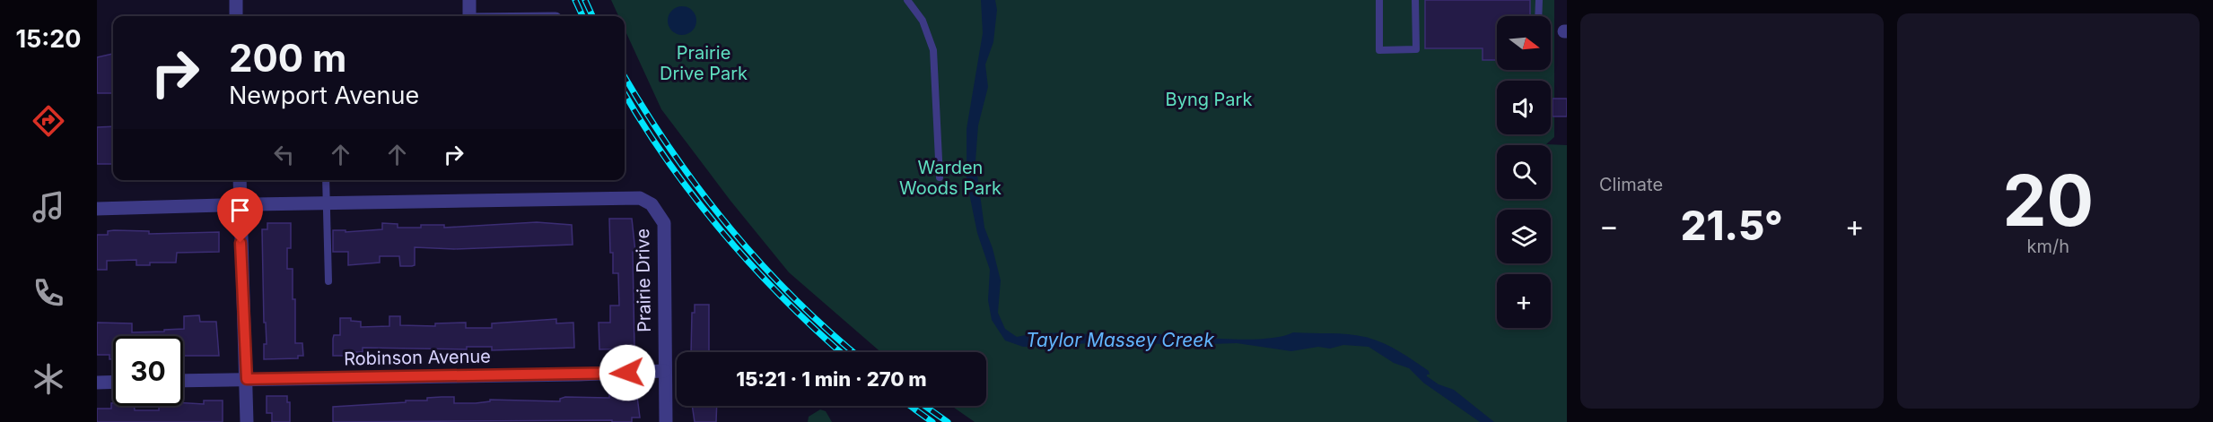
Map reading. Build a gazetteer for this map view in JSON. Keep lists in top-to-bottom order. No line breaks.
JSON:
{"streets":{"street":["Prairie Drive","Robinson Avenue"]},"crossings":[["Prairie Drive","Robinson Avenue"]],"water":["Taylor Massey Creek"],"parks":["Prairie Drive Park","Byng Park","Warden Woods Park"],"north":"right","page":{"tabs":"15:20","tile":["Climate",["20","km/h"]],"map_buttons":"+","turn":["200 m","Newport Avenue"],"heat":["−","21.5°","+"],"limit":"30","trip":"15:21 · 1 min · 270 m"}}
